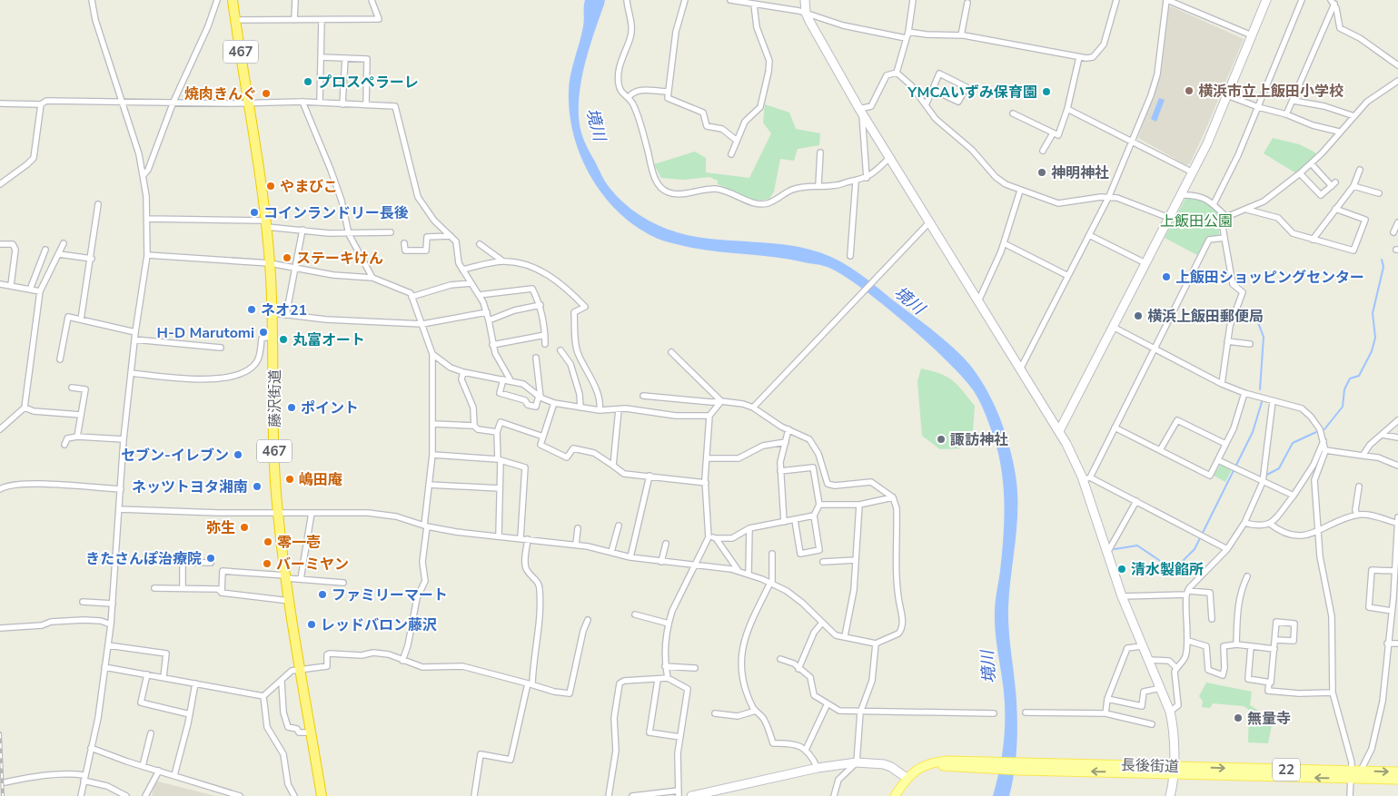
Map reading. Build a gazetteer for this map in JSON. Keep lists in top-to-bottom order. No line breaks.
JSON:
{"streets":{"highway":["467","藤沢街道"],"main road":["長後街道","22"]},"water":["境川"],"parks":["上飯田公園"],"places":["プロスぺラーレ","横浜市立上飯田小学校","YMCAいずみ保育園","焼肉きんぐ","神明神社","やまびこ","コインランドリー長後","ステーキけん","上飯田ショッピングセンター","ネオ21","横浜上飯田郵便局","H-D Marutomi","丸富オート","ポイント","諏訪神社","セブン-イレブン","嶋田庵","ネッツトヨタ湘南","弥生","零一壱","きたさんぽ治療院","バーミヤン","清水製餡所","ファミリーマート","レッドバロン藤沢","無量寺"]}
